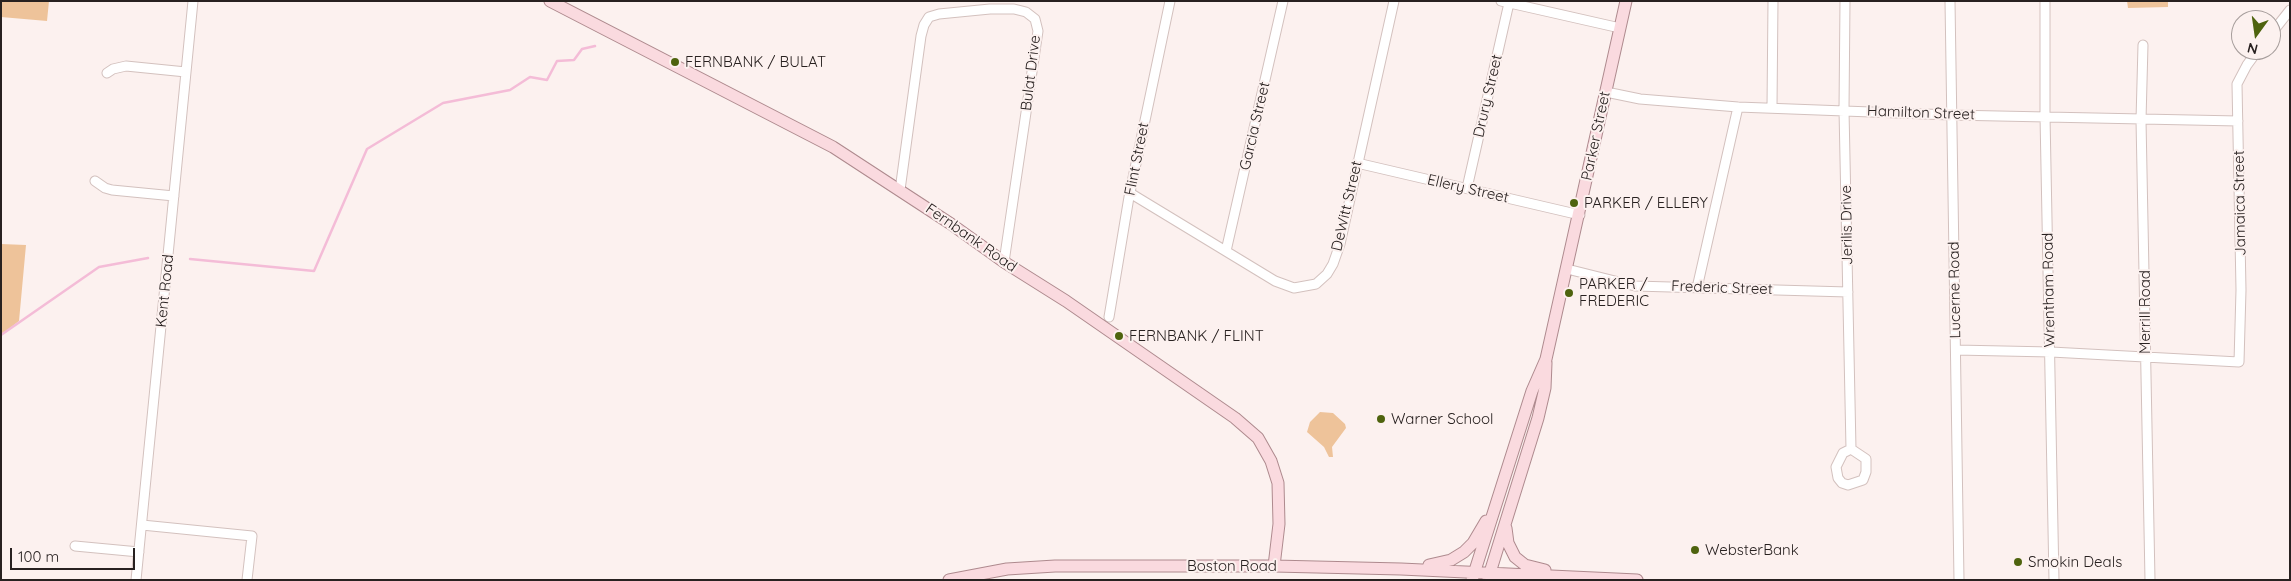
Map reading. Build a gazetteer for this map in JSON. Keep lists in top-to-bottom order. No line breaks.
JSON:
{"streets":{"main road":["Parker Street","Fernbank Road","Boston Road"],"street":["Bulat Drive","Drury Street","Hamilton Street","Garcia Street","Flint Street","Ellery Street","Jamaica Street","DeWitt Street","Jerilis Drive","Frederic Street","Lucerne Road","Wrentham Road","Kent Road","Merrill Road"]},"crossings":[["Bulat Drive","Fernbank Road"],["Drury Street","Ellery Street"],["Hamilton Street","Parker Street"],["Hamilton Street","Jamaica Street"],["Hamilton Street","Jerilis Drive"],["Hamilton Street","Lucerne Road"],["Hamilton Street","Wrentham Road"],["Hamilton Street","Merrill Road"],["Garcia Street","DeWitt Street"],["Parker Street","Ellery Street"],["Parker Street","Frederic Street"],["Parker Street","Boston Road"],["Flint Street","DeWitt Street"],["Ellery Street","DeWitt Street"],["Jamaica Street","Merrill Road"],["Jerilis Drive","Frederic Street"],["Fernbank Road","Boston Road"]],"places":["FERNBANK / BULAT","PARKER / ELLERY","PARKER / FREDERIC","FERNBANK / FLINT","Warner School","WebsterBank","Smokin Deals"],"scale_bar":"100 m","north":"bottom"}
